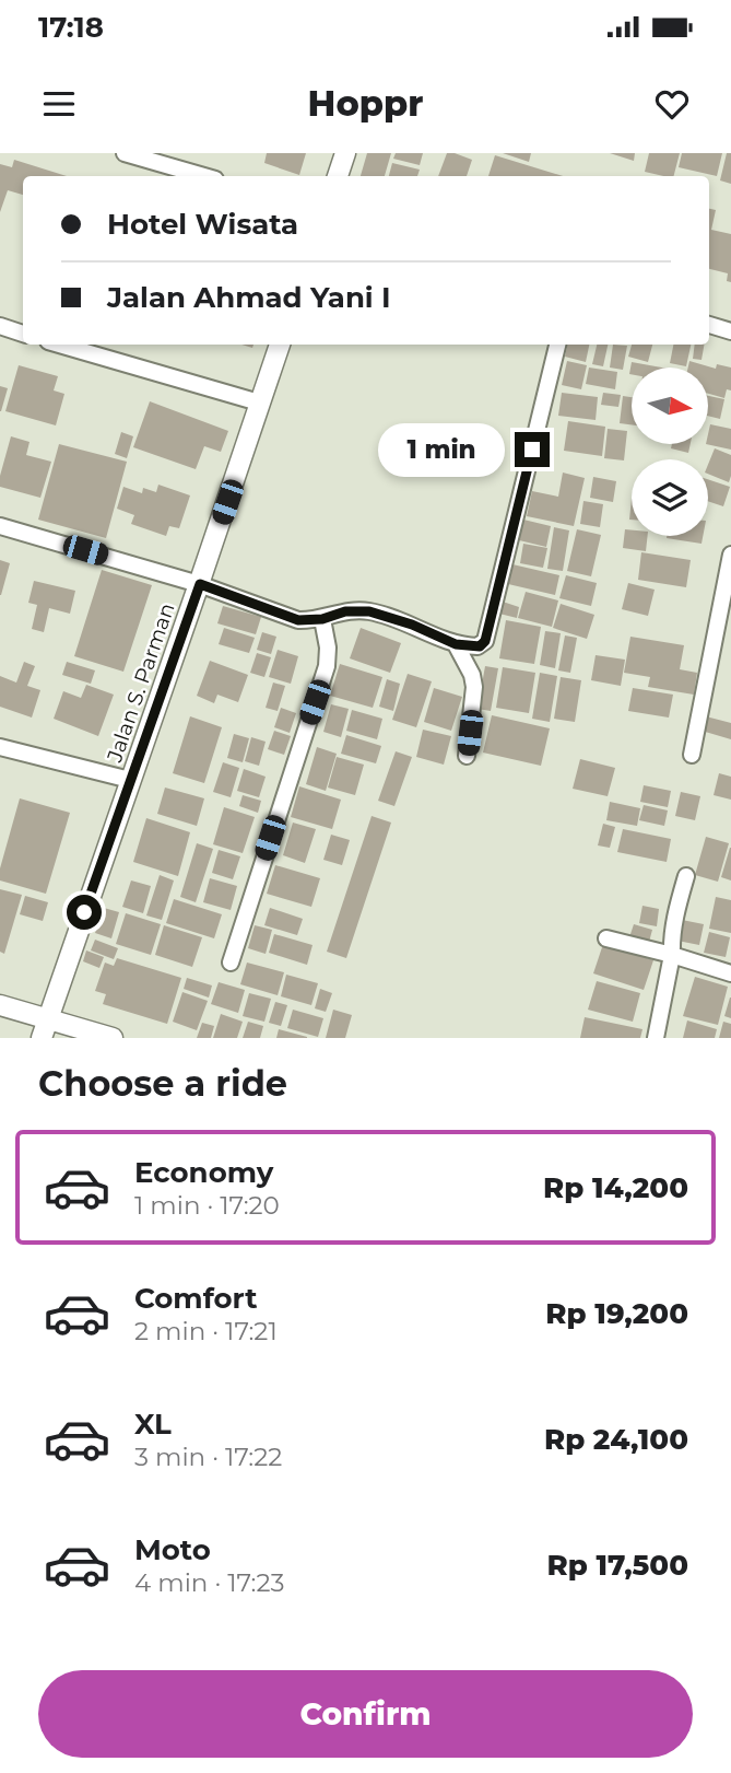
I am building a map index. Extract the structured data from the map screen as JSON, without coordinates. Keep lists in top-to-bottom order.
{
  "streets": {
    "street": ["Jalan S. Parman"]
  },
  "north": "right",
  "page": {
    "status": "17:18",
    "header": "Hoppr",
    "banner": ["Hotel Wisata", "Jalan Ahmad Yani I"],
    "bubble": "1 min",
    "heading": "Choose a ride",
    "list": [
      {
        "name": "Economy",
        "note": "1 min · 17:20",
        "value": "Rp 14,200"
      },
      {
        "name": "Comfort",
        "note": "2 min · 17:21",
        "value": "Rp 19,200"
      },
      {
        "name": "XL",
        "note": "3 min · 17:22",
        "value": "Rp 24,100"
      },
      {
        "name": "Moto",
        "note": "4 min · 17:23",
        "value": "Rp 17,500"
      }
    ],
    "buttons": "Confirm"
  }
}
